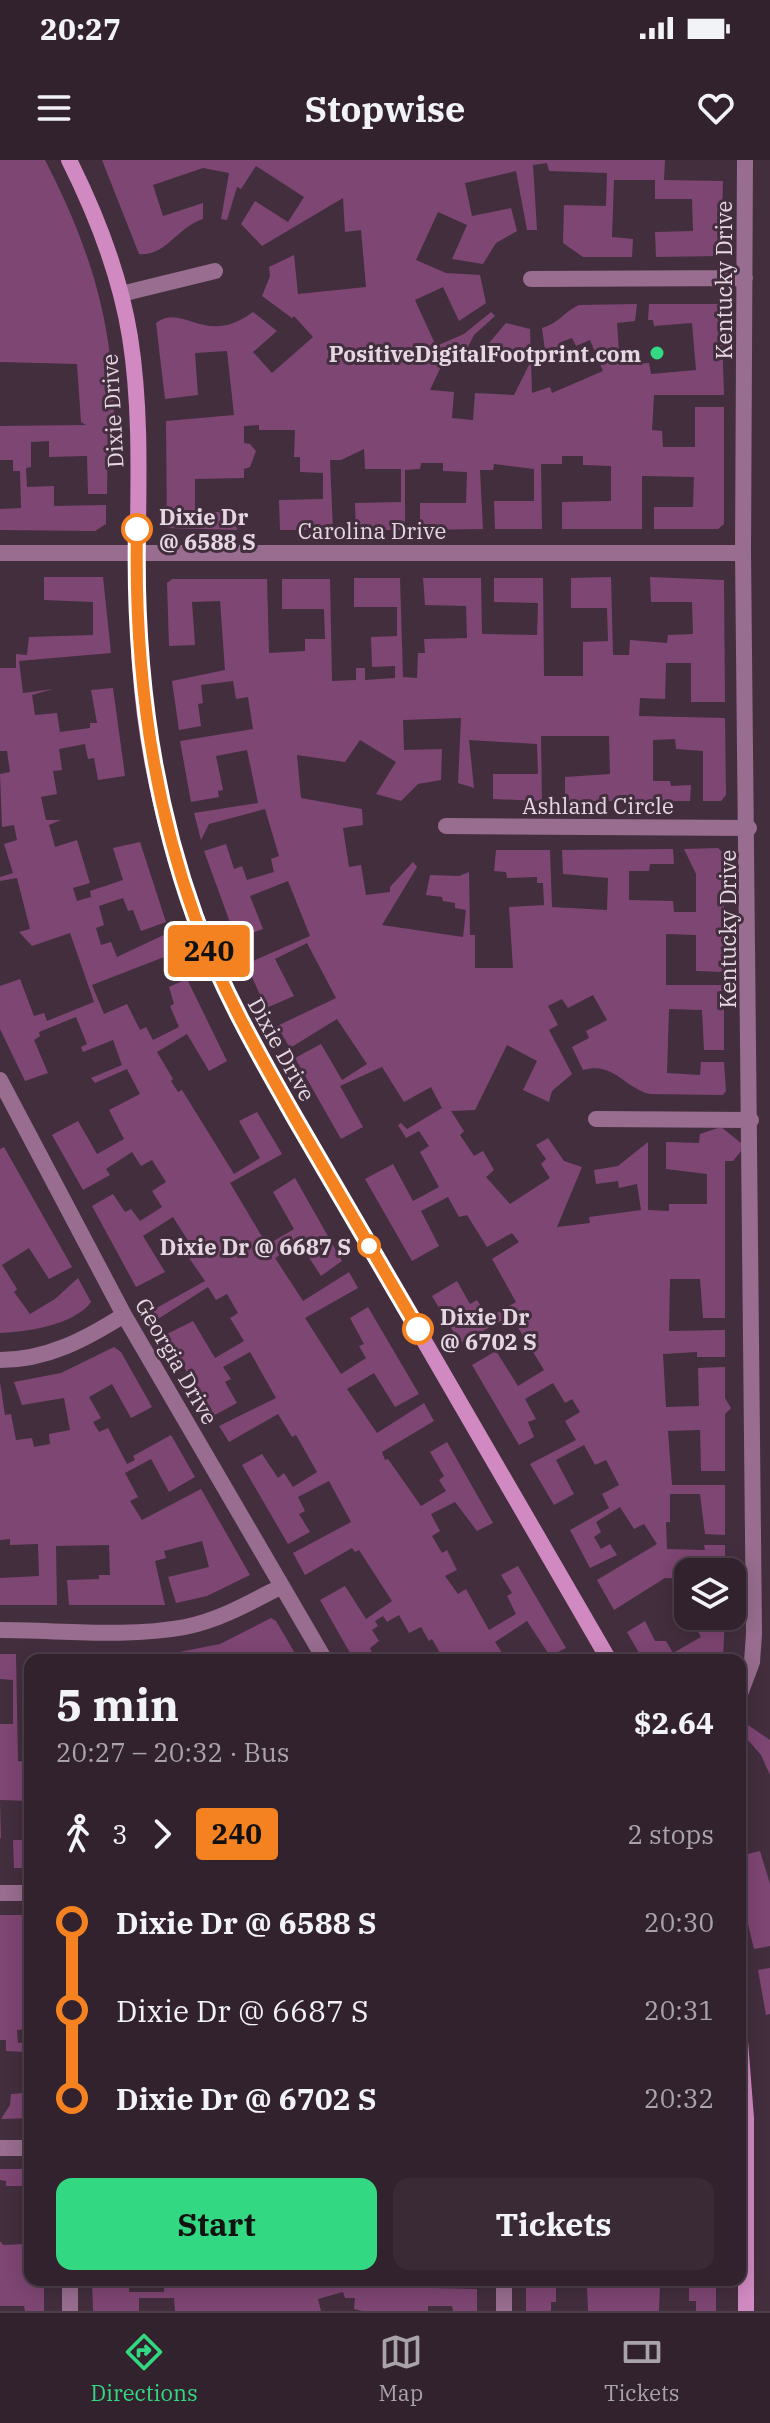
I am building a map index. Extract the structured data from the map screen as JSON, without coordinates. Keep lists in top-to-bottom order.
{
  "streets": {
    "street": [
      "Kentucky Drive",
      "Dixie Drive",
      "Carolina Drive",
      "Ashland Circle",
      "Georgia Drive"
    ]
  },
  "crossings": [
    ["Kentucky Drive", "Carolina Drive"],
    ["Kentucky Drive", "Ashland Circle"],
    ["Dixie Drive", "Carolina Drive"]
  ],
  "places": [
    "PositiveDigitalFootprint.com",
    "Dixie Dr @ 6588 S",
    "Dixie Dr @ 6687 S",
    "Dixie Dr @ 6702 S"
  ],
  "lines": ["bus line 240"],
  "page": {
    "status": "20:27",
    "header": "Stopwise",
    "on_map": "240",
    "heading": ["5 min", "20:27 – 20:32 · Bus", "$2.64"],
    "legs": ["3", "240", "2 stops"],
    "list": [
      {
        "name": "Dixie Dr @ 6588 S",
        "value": "20:30"
      },
      {
        "name": "Dixie Dr @ 6687 S",
        "value": "20:31"
      },
      {
        "name": "Dixie Dr @ 6702 S",
        "value": "20:32"
      }
    ],
    "buttons": ["Start", "Tickets"],
    "tabs": ["Directions", "Map", "Tickets"]
  }
}
